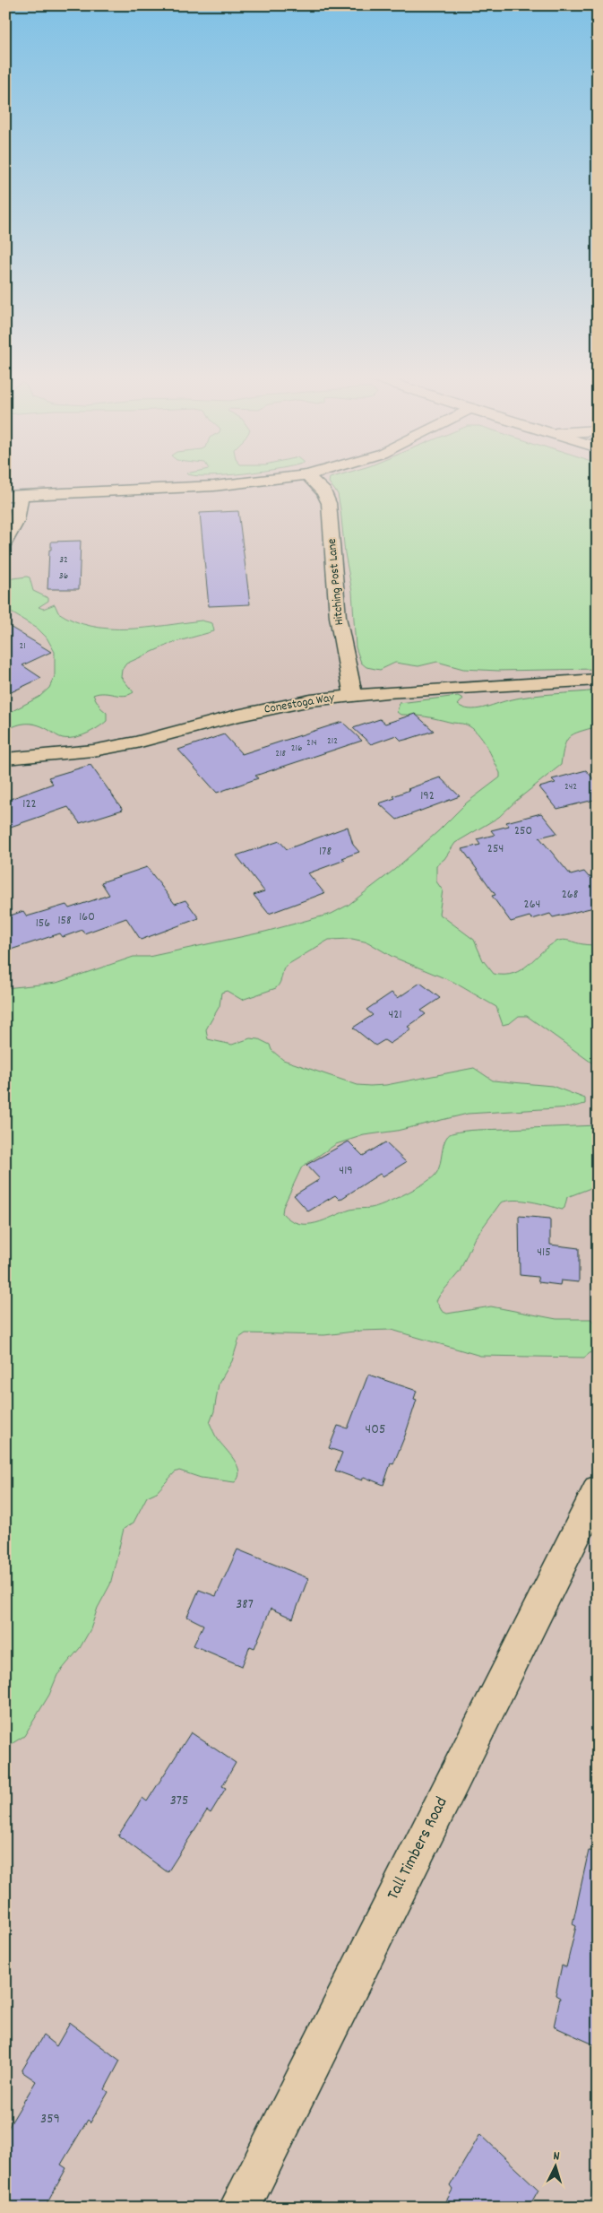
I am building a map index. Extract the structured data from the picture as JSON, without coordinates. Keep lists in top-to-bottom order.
{
  "streets": {
    "street": ["Hitching Post Lane", "Conestoga Way", "Tall Timbers Road"]
  },
  "crossings": [
    ["Hitching Post Lane", "Conestoga Way"]
  ],
  "house_numbers": [
    "32",
    "36",
    "21",
    "212",
    "214",
    "216",
    "218",
    "242",
    "192",
    "122",
    "250",
    "254",
    "178",
    "268",
    "264",
    "160",
    "158",
    "156",
    "421",
    "419",
    "415",
    "405",
    "387",
    "375",
    "359"
  ],
  "north": "top"
}
